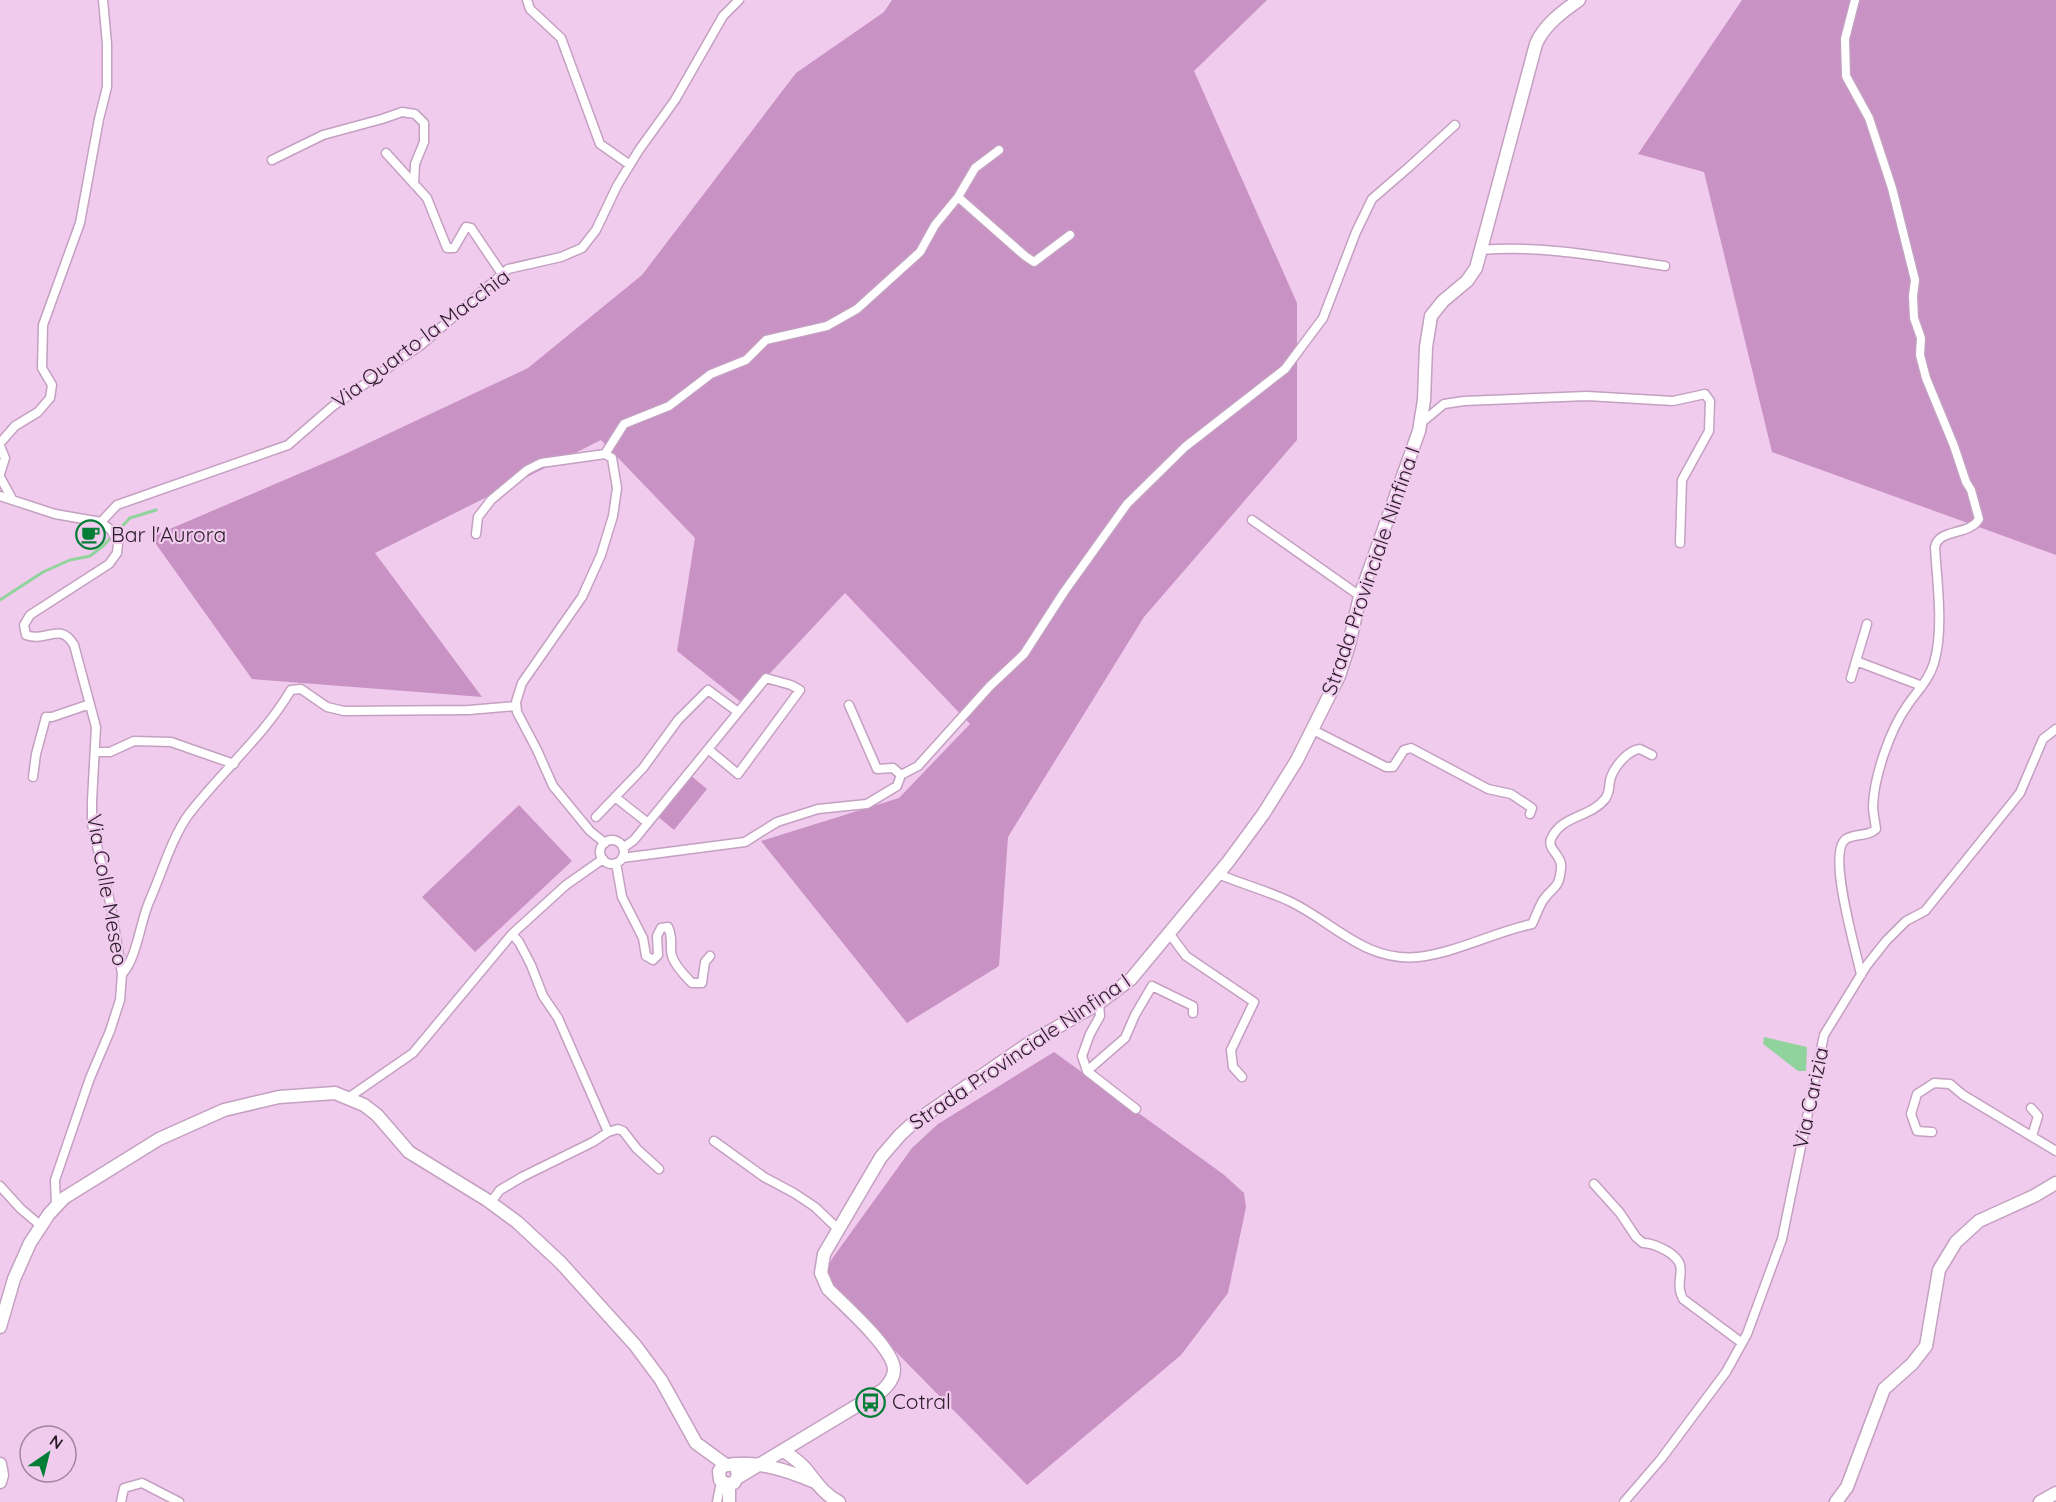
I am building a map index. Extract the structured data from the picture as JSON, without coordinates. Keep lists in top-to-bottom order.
{
  "streets": {
    "main road": ["Strada Provinciale Ninfina I"],
    "street": ["Via Quarto la Macchia", "Via Colle Meseo", "Via Carizia"]
  },
  "crossings": [
    ["Via Quarto la Macchia", "Via Colle Meseo"]
  ],
  "places": {
    "cafe": ["Bar l'Aurora"],
    "bus stop": ["Cotral"]
  },
  "north": "top right"
}
